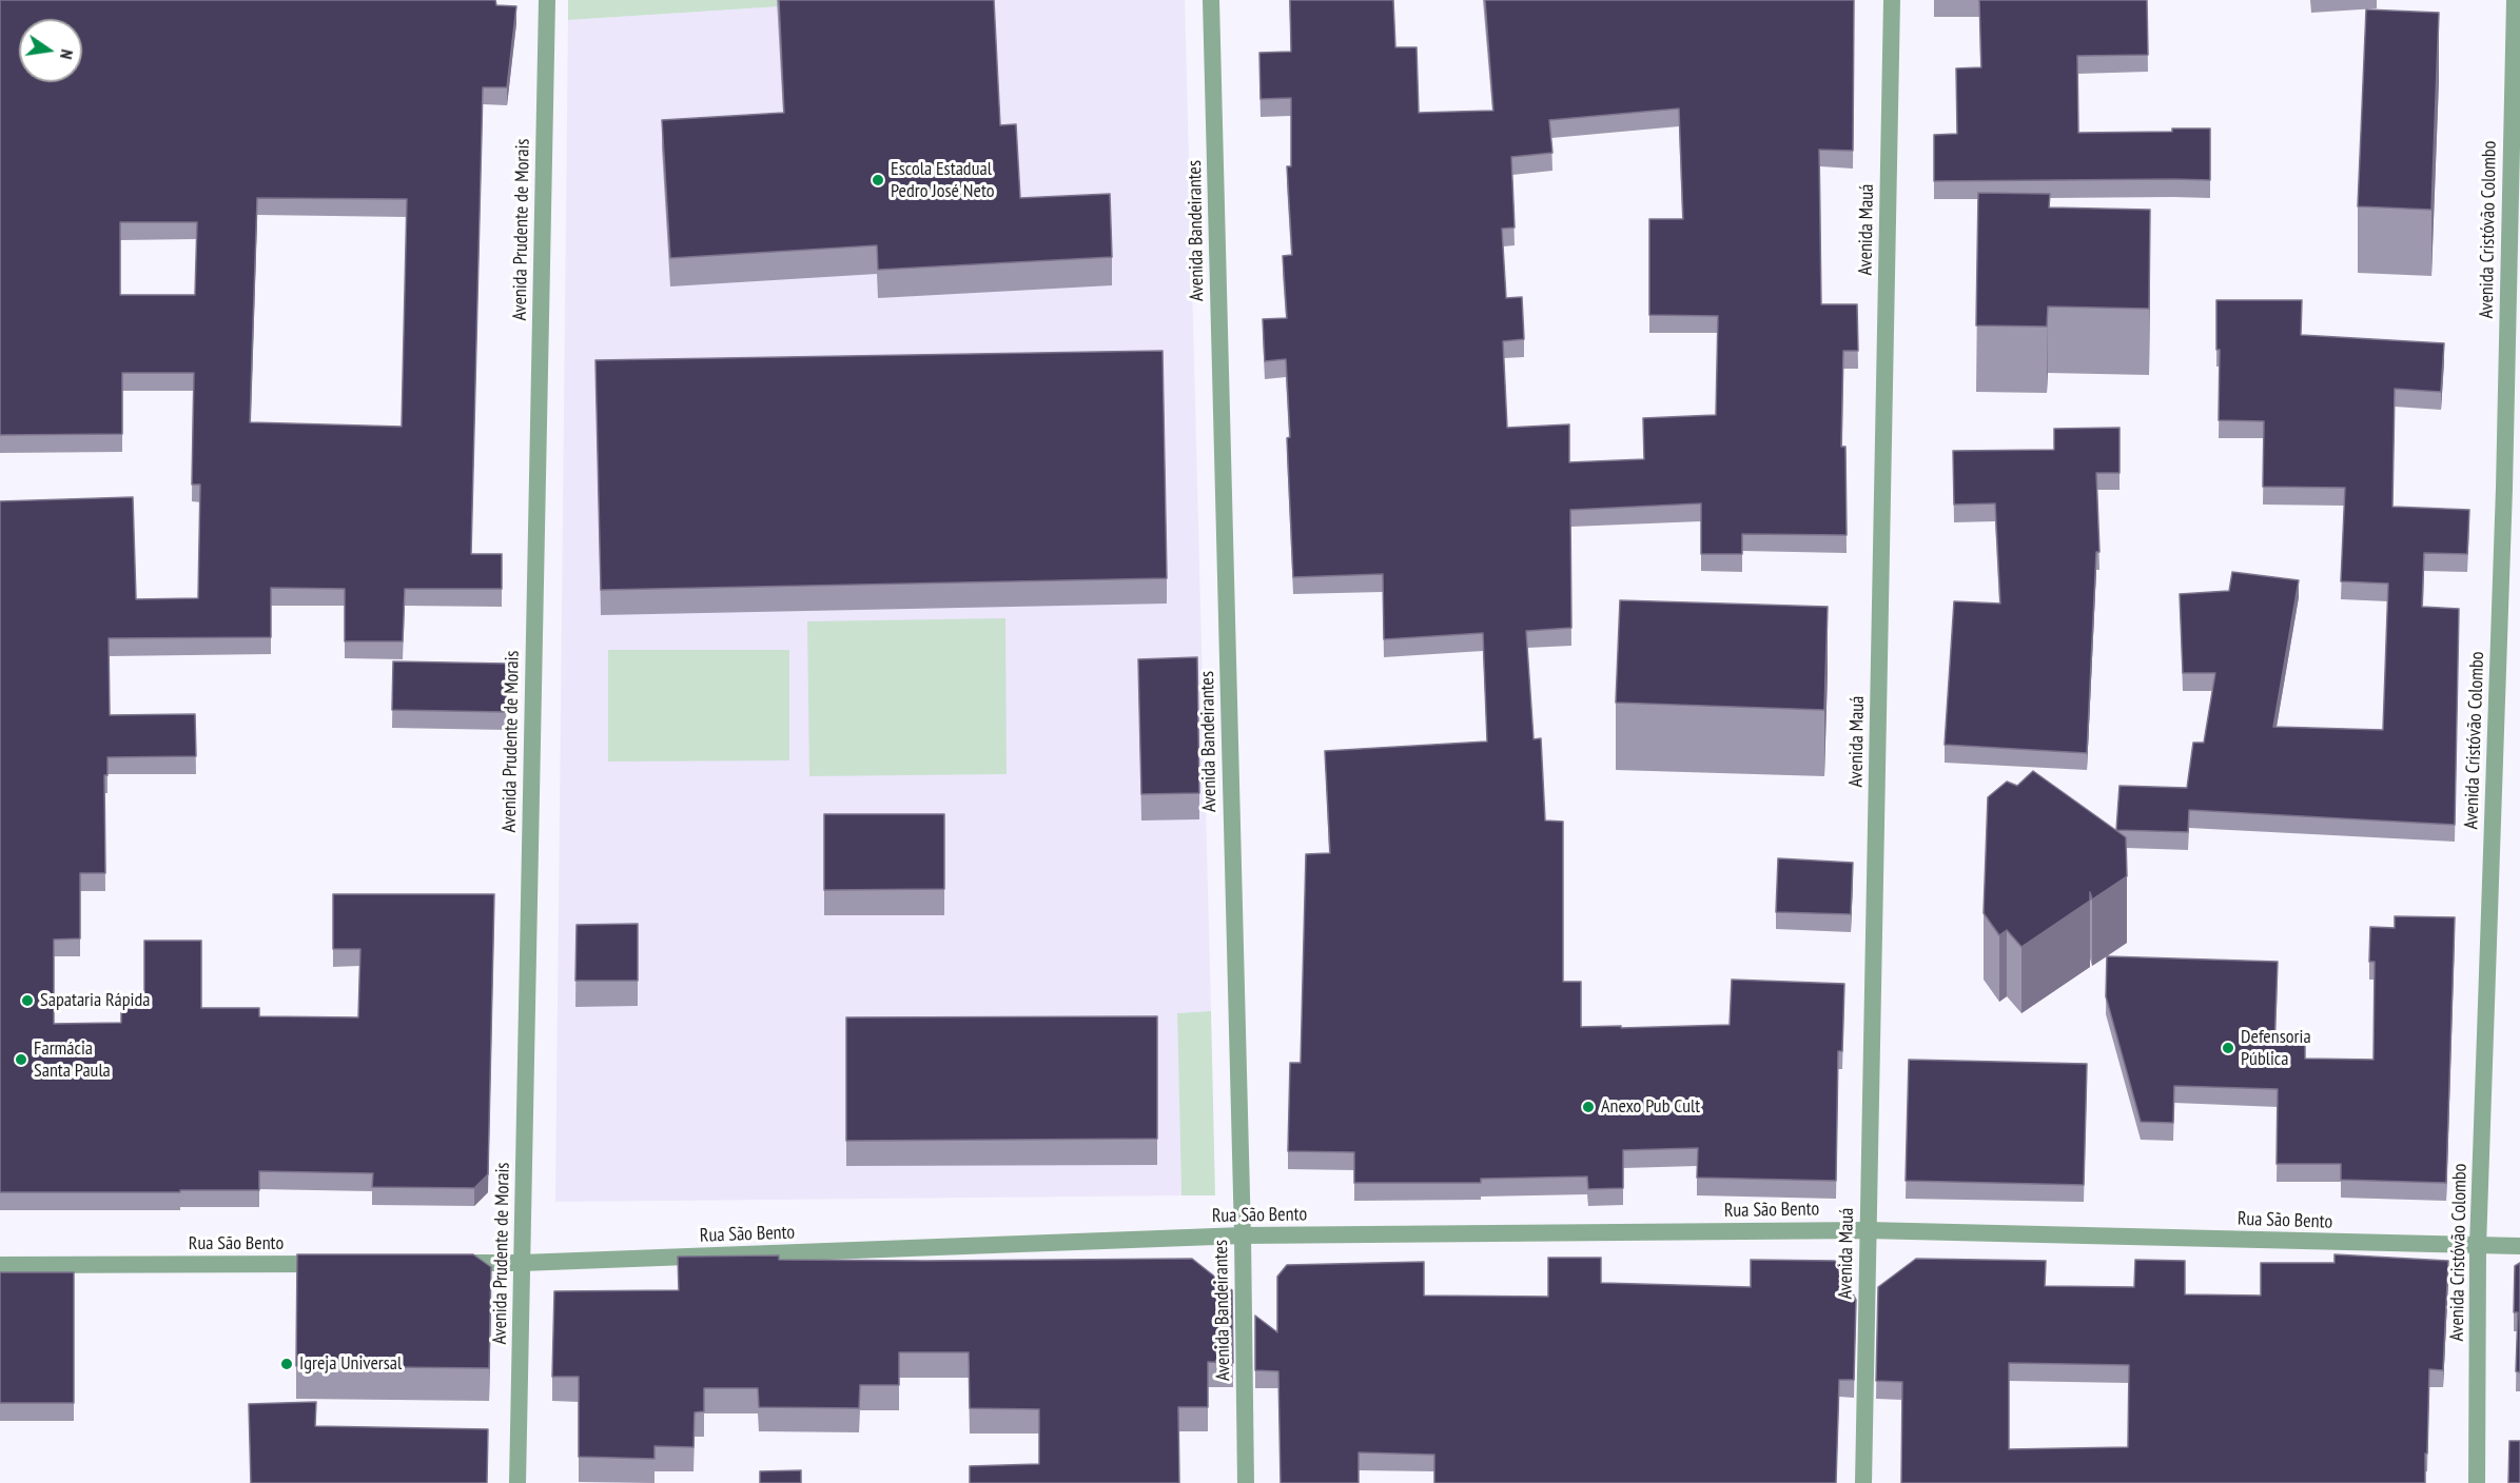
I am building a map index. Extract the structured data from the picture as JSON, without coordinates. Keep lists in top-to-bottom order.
{
  "streets": {
    "street": [
      "Avenida Prudente de Morais",
      "Avenida Mauá",
      "Avenida Cristóvão Colombo",
      "Avenida Bandeirantes",
      "Rua São Bento"
    ]
  },
  "crossings": [
    ["Avenida Prudente de Morais", "Rua São Bento"],
    ["Avenida Mauá", "Rua São Bento"],
    ["Avenida Cristóvão Colombo", "Rua São Bento"],
    ["Avenida Bandeirantes", "Rua São Bento"]
  ],
  "places": [
    "Escola Estadual Pedro José Neto",
    "Sapataria Rápida",
    "Defensoria Pública",
    "Farmácia Santa Paula",
    "Anexo Pub Cult",
    "Igreja Universal"
  ],
  "north": "right"
}
